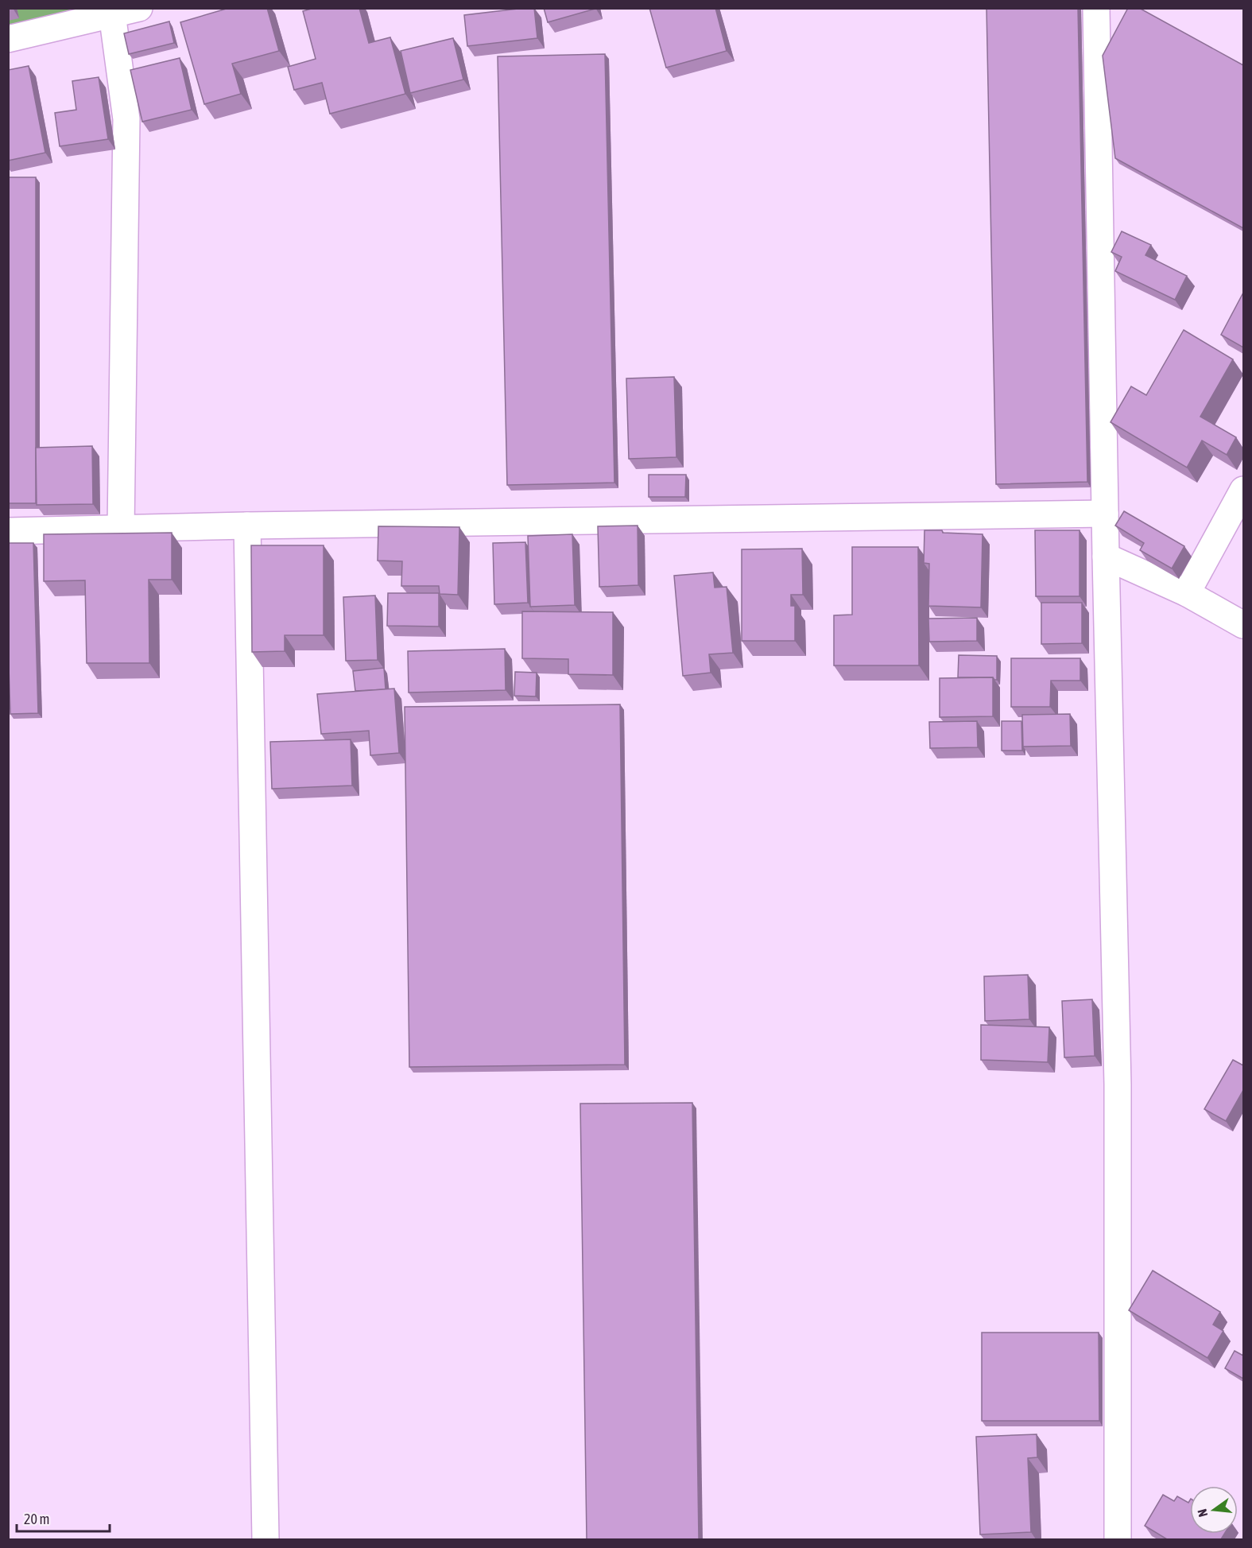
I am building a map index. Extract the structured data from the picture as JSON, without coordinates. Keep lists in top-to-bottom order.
{
  "scale_bar": "20 m",
  "north": "left"
}
